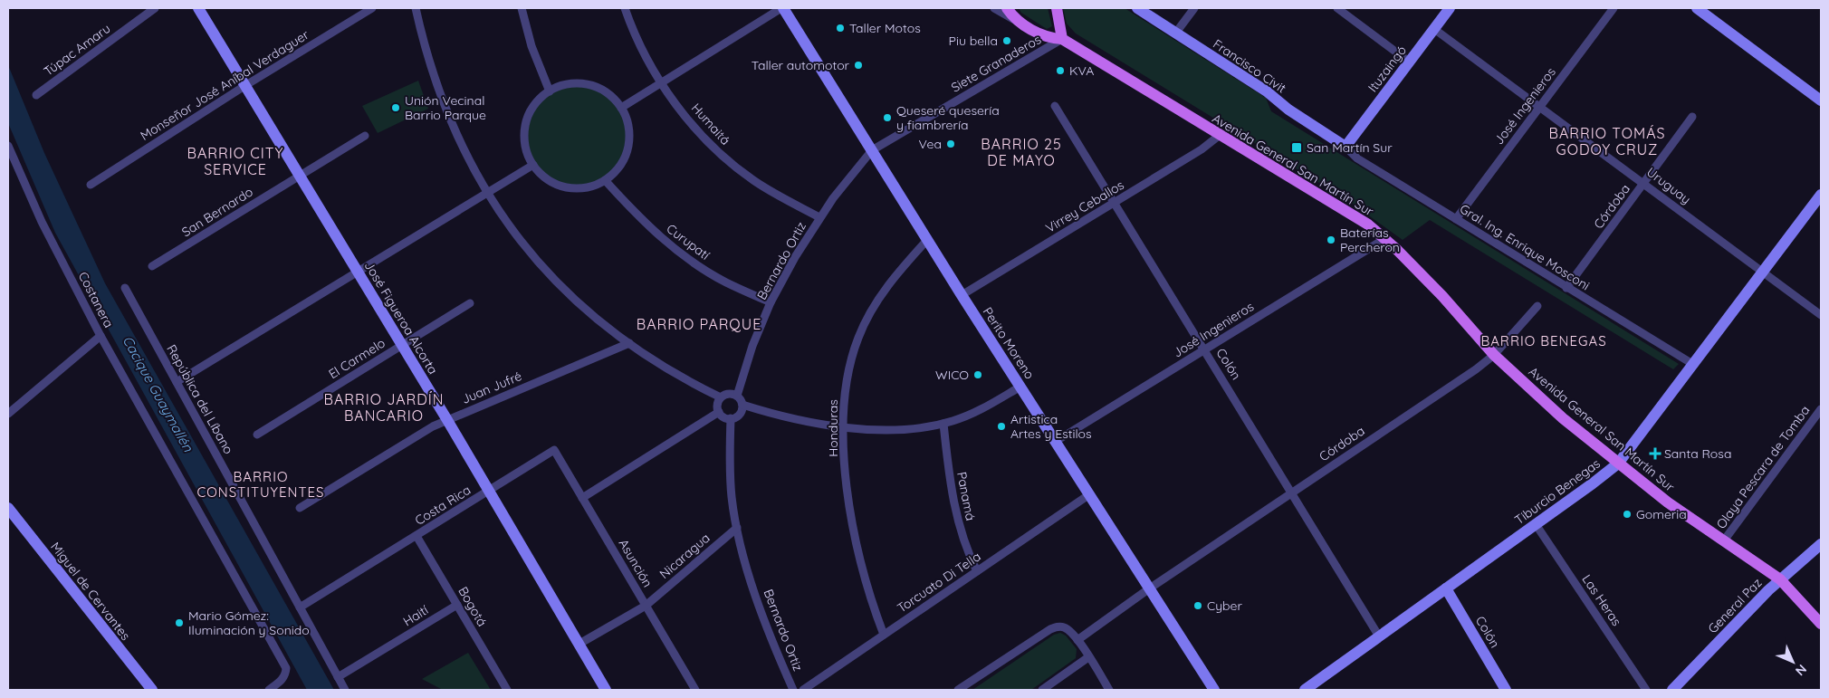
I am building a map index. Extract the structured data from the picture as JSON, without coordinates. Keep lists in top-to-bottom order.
{
  "streets": {
    "main road": [
      "Francisco Civit",
      "Ituzaingó",
      "Avenida General San Martín Sur",
      "José Figueroa Alcorta",
      "Perito Moreno",
      "Colón",
      "Tiburcio Benegas",
      "Miguel de Cervantes",
      "General Paz"
    ],
    "street": [
      "Túpac Amaru",
      "Siete Granaderos",
      "Monseñor José Aníbal Verdaguer",
      "José Ingenieros",
      "Humaitá",
      "Uruguay",
      "Virrey Ceballos",
      "Córdoba",
      "San Bernardo",
      "Curupatí",
      "Gral. Ing. Enrique Mosconi",
      "Bernardo Ortiz",
      "Costanera",
      "El Carmelo",
      "Juan Jufré",
      "República del Líbano",
      "Honduras",
      "Olaya Pescara de Tomba",
      "Panamá",
      "Costa Rica",
      "Nicaragua",
      "Asunción",
      "Torcuato Di Tella",
      "Las Heras",
      "Bogotá",
      "Haití"
    ]
  },
  "crossings": [
    ["Siete Granaderos", "Avenida General San Martín Sur"],
    ["Siete Granaderos", "Bernardo Ortiz"],
    ["Siete Granaderos", "Perito Moreno"],
    ["Francisco Civit", "Ituzaingó"],
    ["Francisco Civit", "Gral. Ing. Enrique Mosconi"],
    ["Ituzaingó", "Uruguay"],
    ["Ituzaingó", "Gral. Ing. Enrique Mosconi"],
    ["Monseñor José Aníbal Verdaguer", "José Figueroa Alcorta"],
    ["José Ingenieros", "Avenida General San Martín Sur"],
    ["José Ingenieros", "Uruguay"],
    ["José Ingenieros", "Gral. Ing. Enrique Mosconi"],
    ["José Ingenieros", "Perito Moreno"],
    ["José Ingenieros", "Colón"],
    ["Humaitá", "Bernardo Ortiz"],
    ["Avenida General San Martín Sur", "Virrey Ceballos"],
    ["Avenida General San Martín Sur", "Córdoba"],
    ["Avenida General San Martín Sur", "Olaya Pescara de Tomba"],
    ["Avenida General San Martín Sur", "Tiburcio Benegas"],
    ["Avenida General San Martín Sur", "General Paz"],
    ["Uruguay", "Córdoba"],
    ["Uruguay", "Tiburcio Benegas"],
    ["Virrey Ceballos", "Perito Moreno"],
    ["Virrey Ceballos", "Colón"],
    ["Córdoba", "Gral. Ing. Enrique Mosconi"],
    ["Córdoba", "Perito Moreno"],
    ["Córdoba", "Colón"],
    ["San Bernardo", "José Figueroa Alcorta"],
    ["Curupatí", "Bernardo Ortiz"],
    ["Gral. Ing. Enrique Mosconi", "Tiburcio Benegas"],
    ["Bernardo Ortiz", "Perito Moreno"],
    ["Bernardo Ortiz", "Nicaragua"],
    ["José Figueroa Alcorta", "El Carmelo"],
    ["José Figueroa Alcorta", "Juan Jufré"],
    ["José Figueroa Alcorta", "Costa Rica"],
    ["José Figueroa Alcorta", "Nicaragua"],
    ["Perito Moreno", "Honduras"],
    ["Perito Moreno", "Torcuato Di Tella"],
    ["Colón", "Tiburcio Benegas"],
    ["República del Líbano", "Costa Rica"],
    ["República del Líbano", "Haití"],
    ["Honduras", "Torcuato Di Tella"],
    ["Tiburcio Benegas", "Las Heras"],
    ["Panamá", "Torcuato Di Tella"],
    ["Costa Rica", "Asunción"],
    ["Costa Rica", "Bogotá"],
    ["Nicaragua", "Asunción"],
    ["Bogotá", "Haití"]
  ],
  "districts": [
    "BARRIO TOMÁS GODOY CRUZ",
    "BARRIO 25 DE MAYO",
    "BARRIO CITY SERVICE",
    "BARRIO PARQUE",
    "BARRIO BENEGAS",
    "BARRIO JARDÍN BANCARIO",
    "BARRIO CONSTITUYENTES"
  ],
  "water": ["Cacique Guaymallén"],
  "places": {
    "other": [
      "Taller Motos",
      "Piu bella",
      "Taller automotor",
      "KVA",
      "Unión Vecinal Barrio Parque",
      "Queseré quesería y fiambrería",
      "Vea",
      "Baterías Percheron",
      "WICO",
      "Artistica Artes y Estilos",
      "Gomeria",
      "Cyber",
      "Mario Gómez: Iluminación y Sonido"
    ],
    "transit": ["San Martín Sur"],
    "health": ["Santa Rosa"]
  },
  "north": "bottom right"
}
